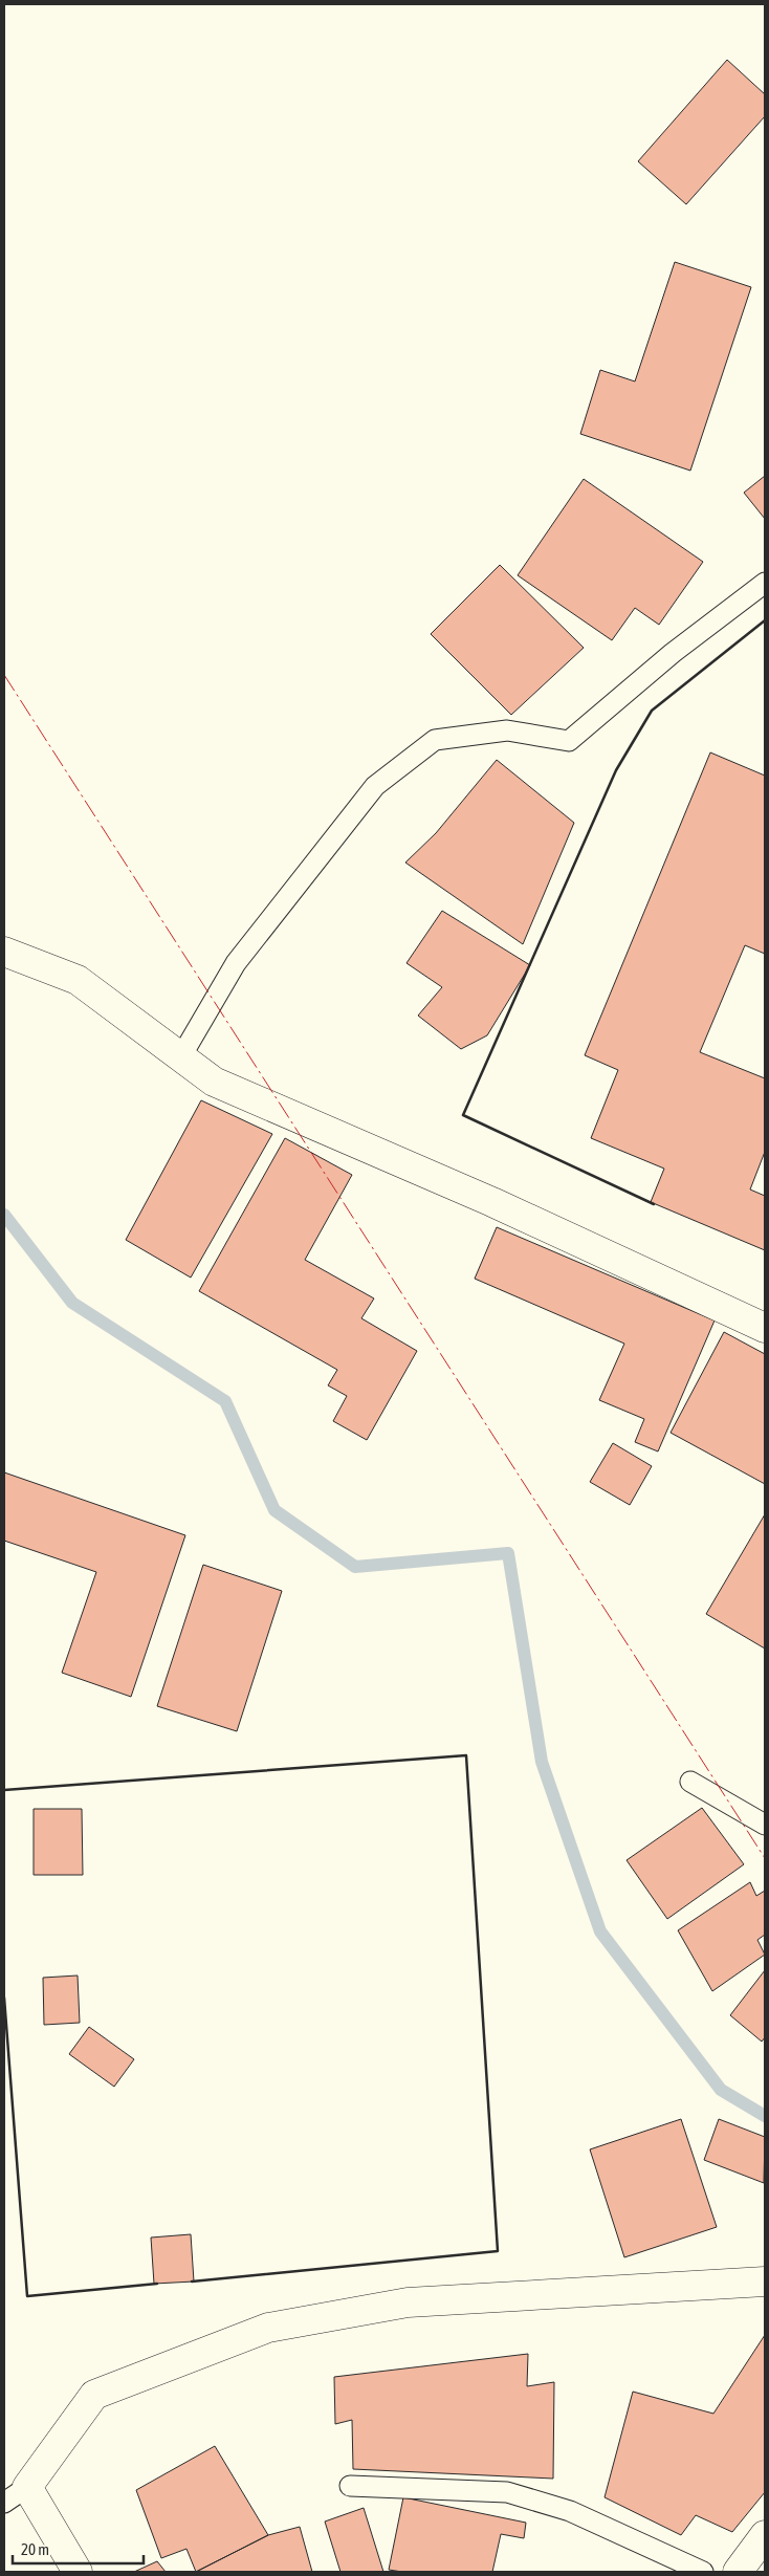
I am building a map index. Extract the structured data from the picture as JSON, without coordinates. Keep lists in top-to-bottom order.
{
  "scale_bar": "20 m"
}
